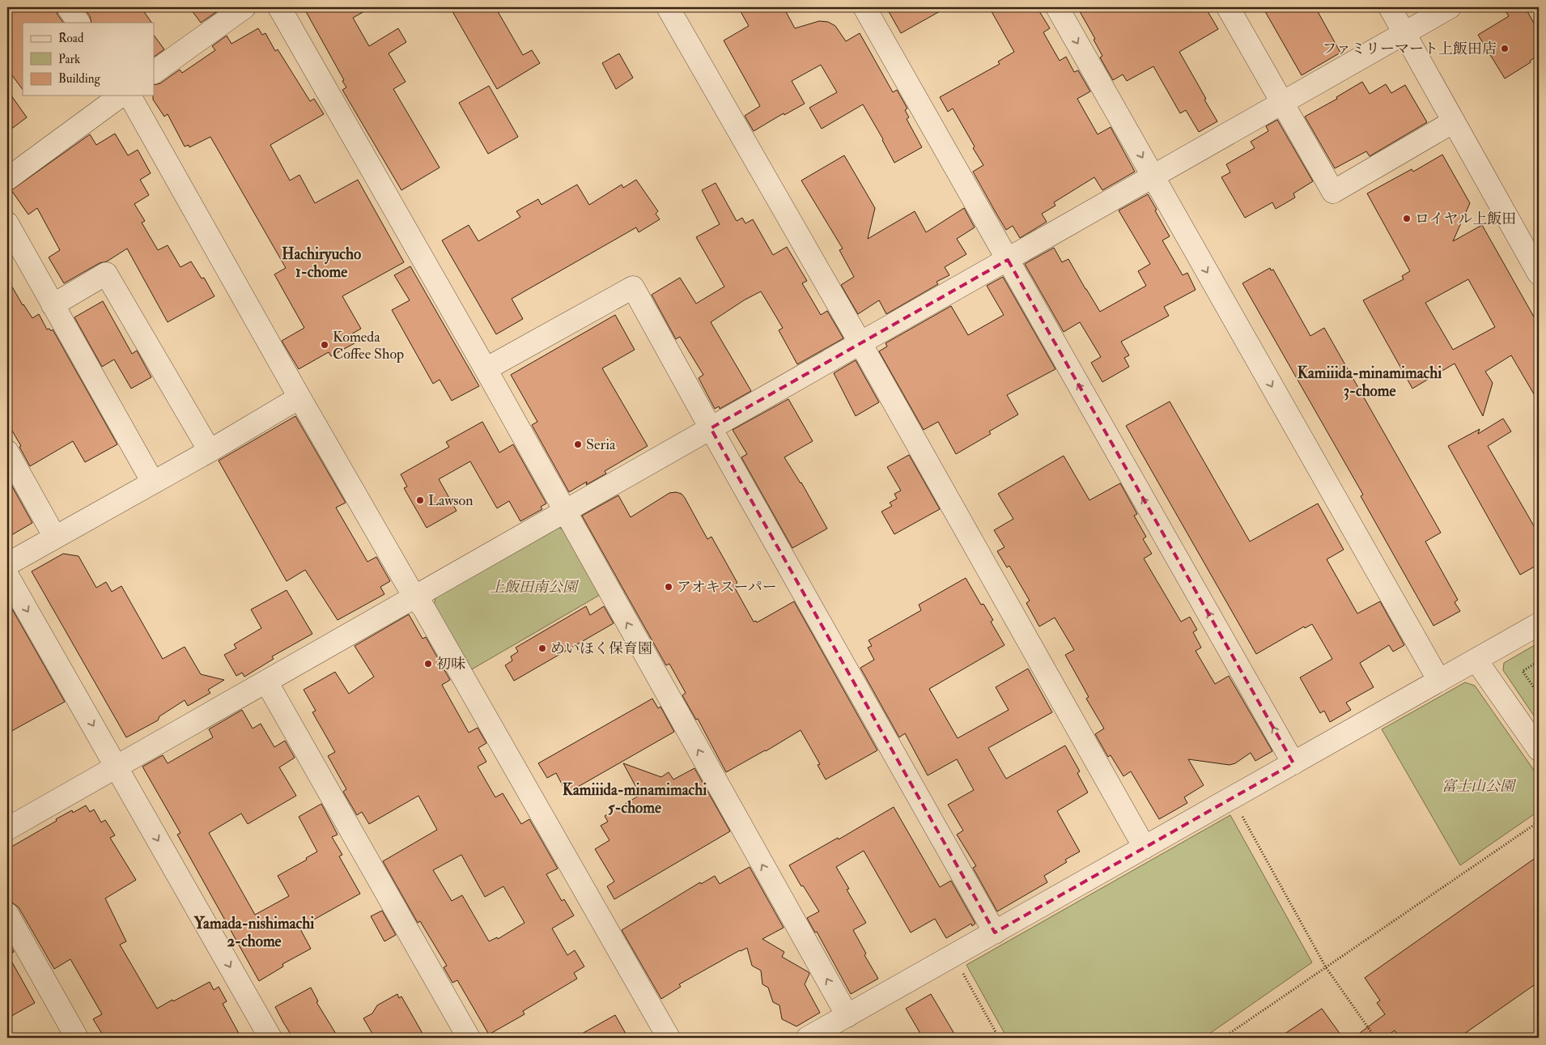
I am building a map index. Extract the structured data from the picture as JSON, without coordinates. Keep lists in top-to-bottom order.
{
  "districts": [
    "Hachiryucho 1-chome",
    "Kamiiida-minamimachi 3-chome",
    "Kamiiida-minamimachi 5-chome",
    "Yamada-nishimachi 2-chome"
  ],
  "parks": ["上飯田南公園", "富士山公園"],
  "places": [
    "ファミリーマート上飯田店",
    "ロイヤル上飯田",
    "Komeda Coffee Shop",
    "Seria",
    "Lawson",
    "アオキスーパー",
    "めいほく保育園",
    "初味"
  ],
  "legend": ["Road", "Park", "Building"]
}
